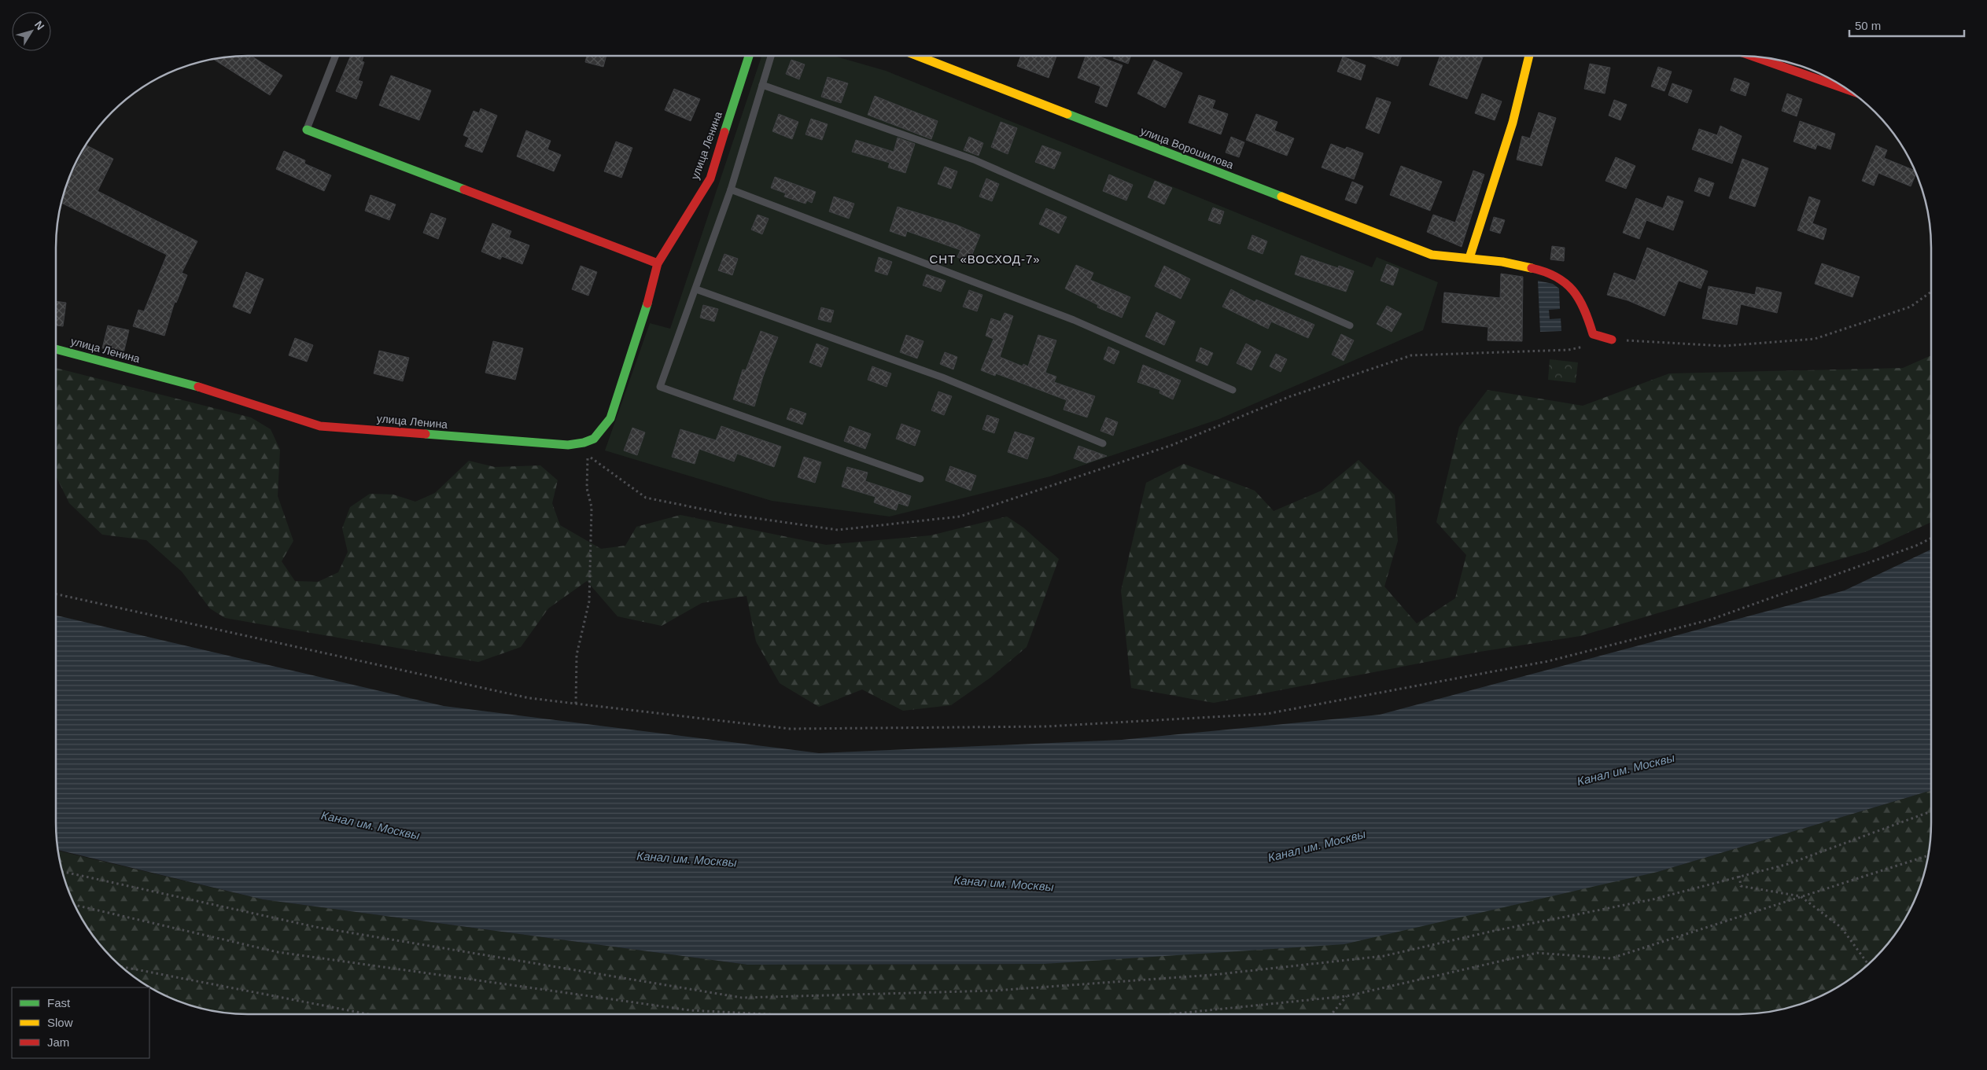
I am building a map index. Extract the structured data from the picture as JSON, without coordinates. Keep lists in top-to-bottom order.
{
  "streets": {
    "street": ["улица Ленина", "улица Ворошилова"]
  },
  "districts": ["СНТ «ВОСХОД-7»"],
  "water": ["Канал им. Москвы"],
  "legend": ["Fast", "Slow", "Jam"],
  "scale_bar": "50 m",
  "north": "top right"
}
